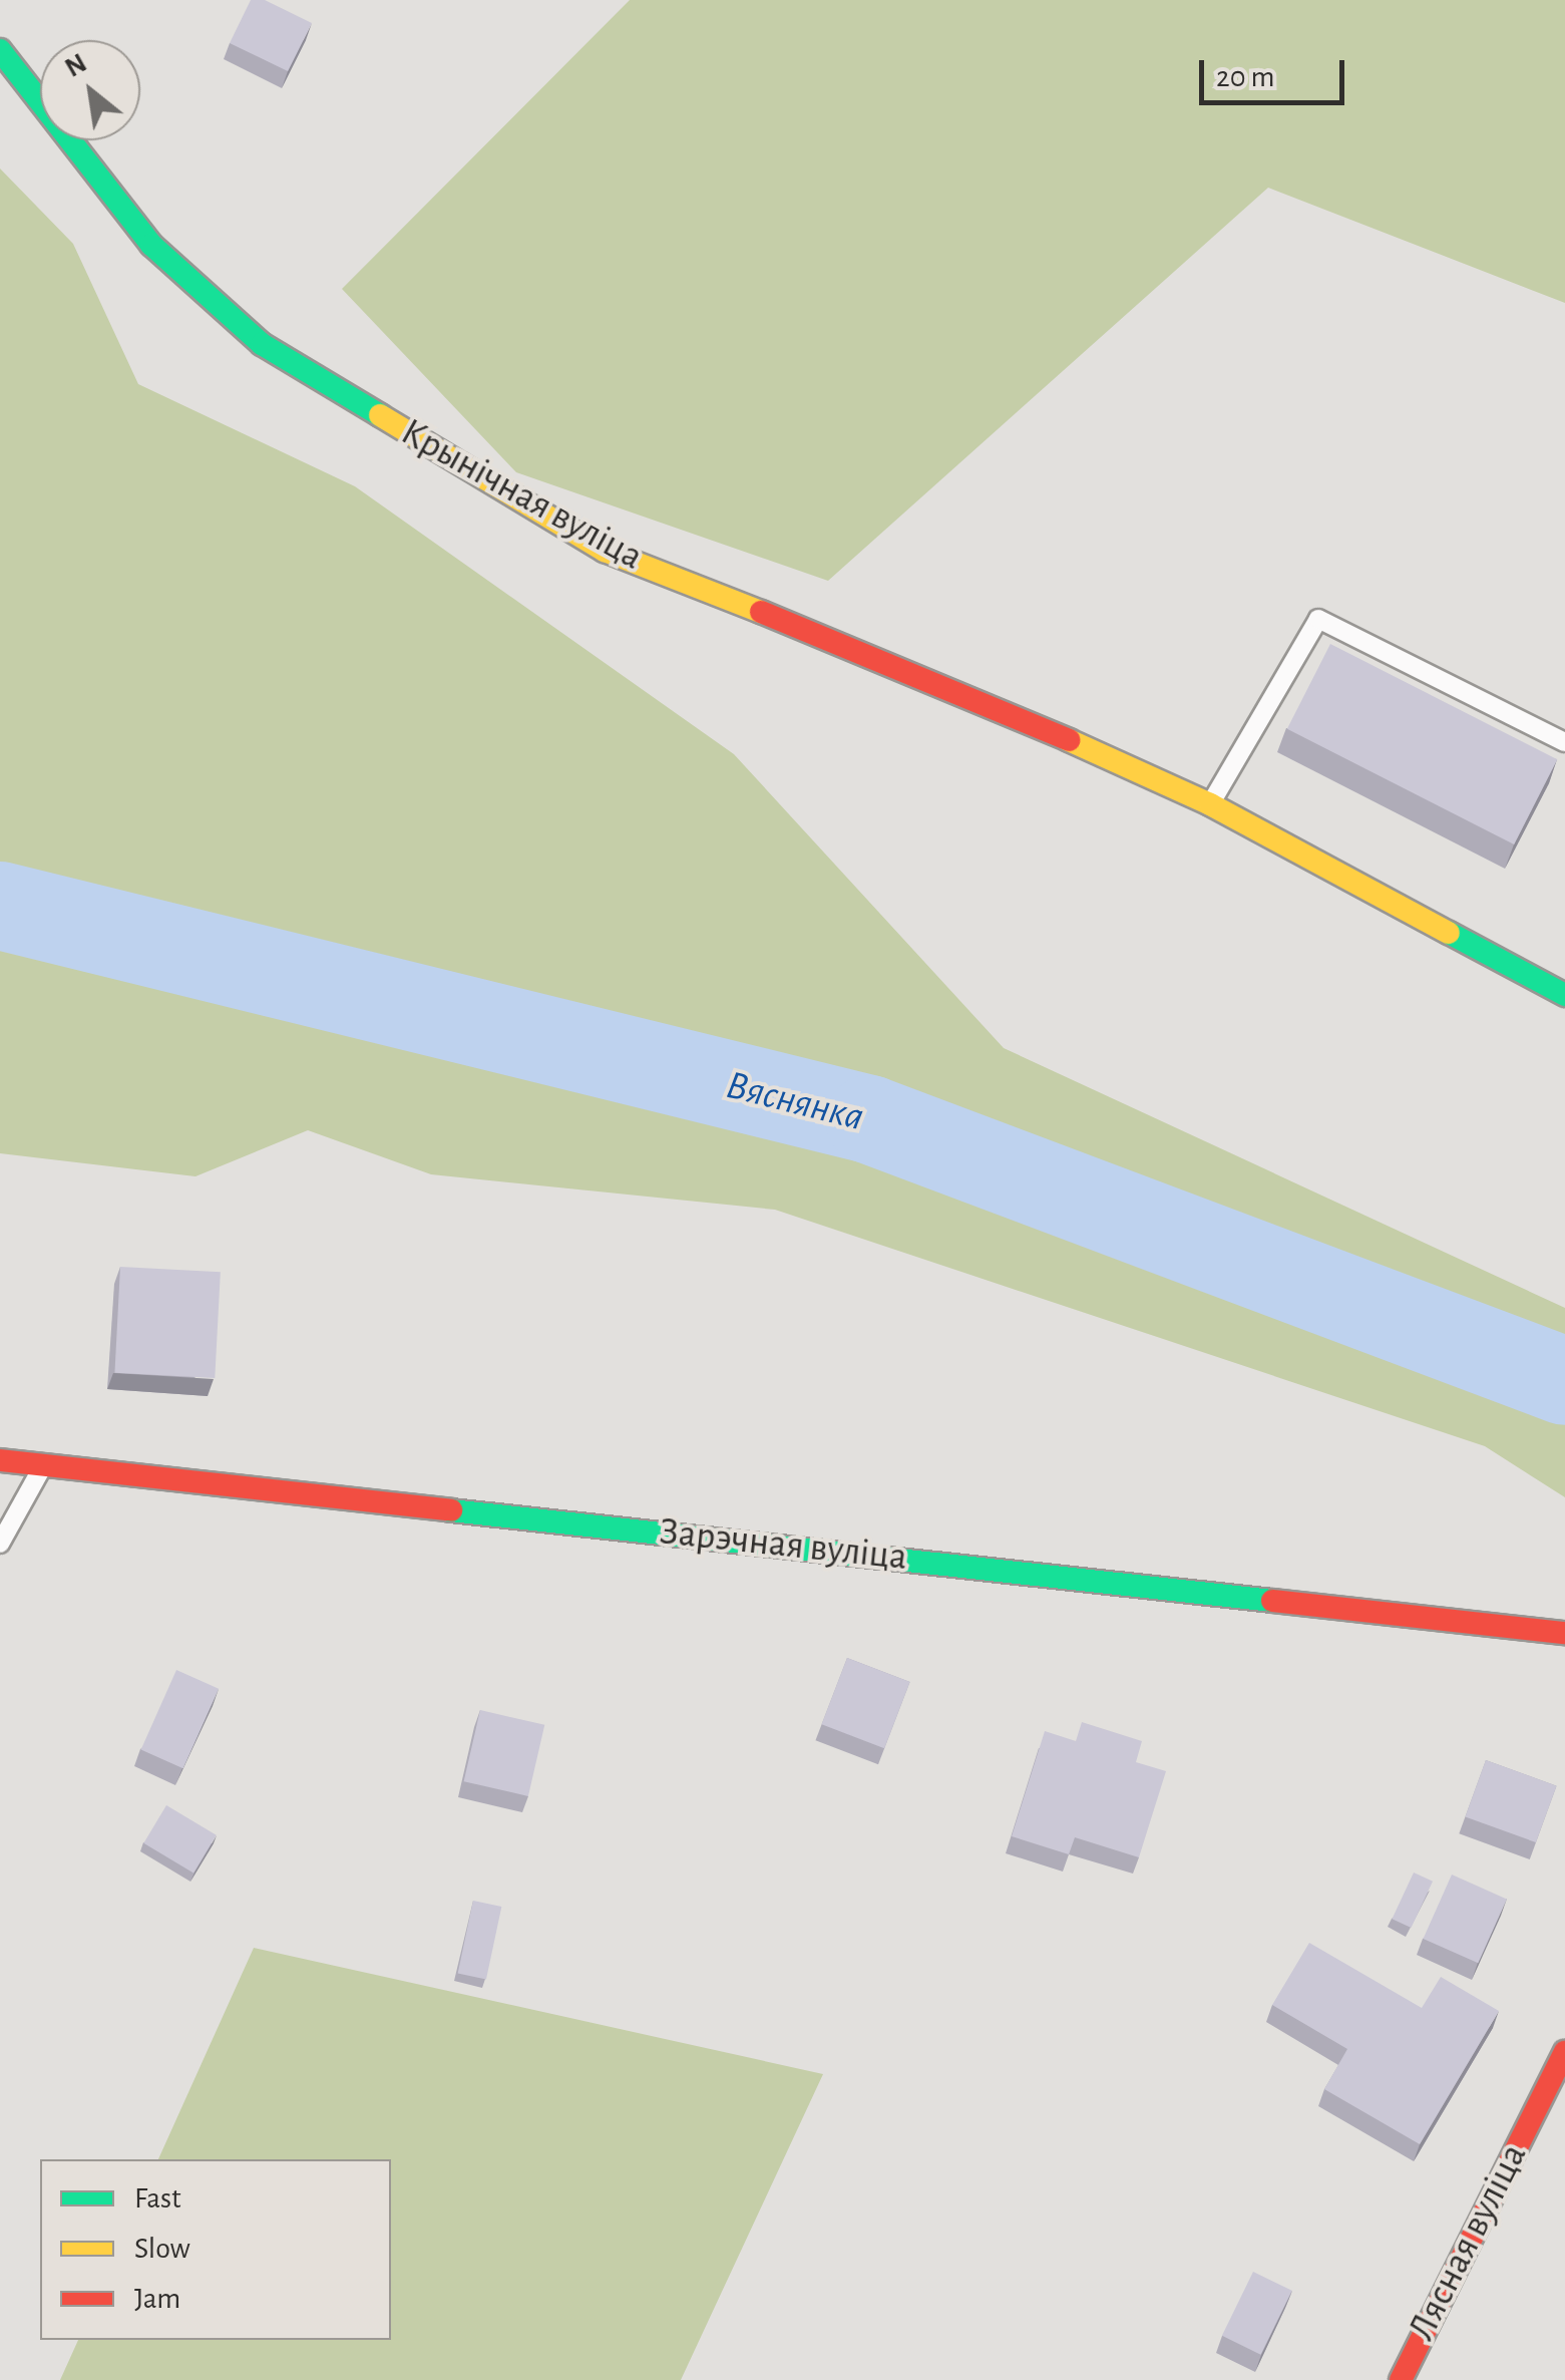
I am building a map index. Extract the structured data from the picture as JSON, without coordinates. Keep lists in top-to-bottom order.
{
  "streets": {
    "street": ["Крынічная вуліца", "Зарэчная вуліца", "Лясная вуліца"]
  },
  "water": ["Вяснянка"],
  "legend": ["Fast", "Slow", "Jam"],
  "scale_bar": "20 m",
  "north": "top left"
}
